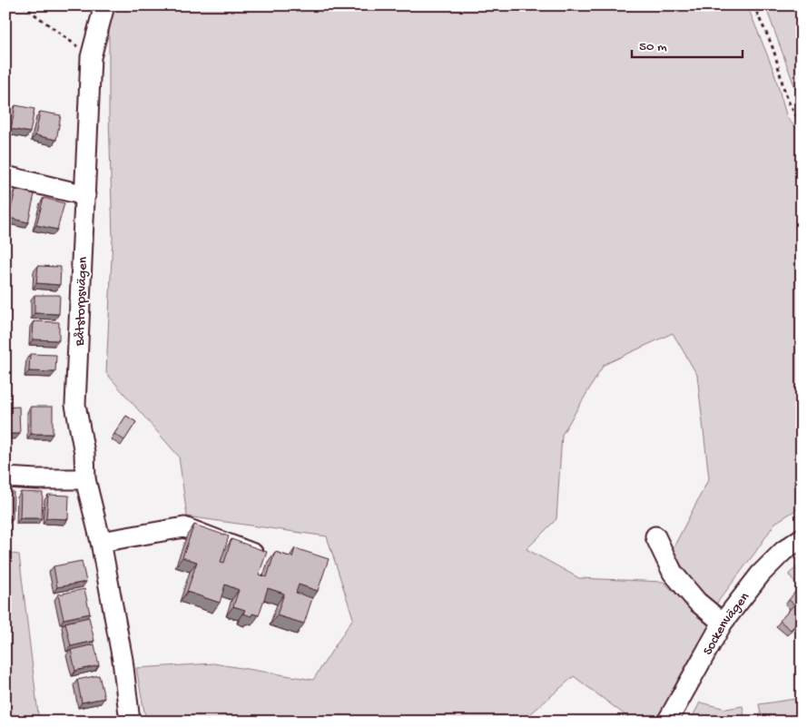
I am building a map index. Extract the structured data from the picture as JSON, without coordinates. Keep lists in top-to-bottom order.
{
  "streets": {
    "street": ["Båtstorpsvägen", "Sockenvägen"]
  },
  "scale_bar": "50 m"
}
